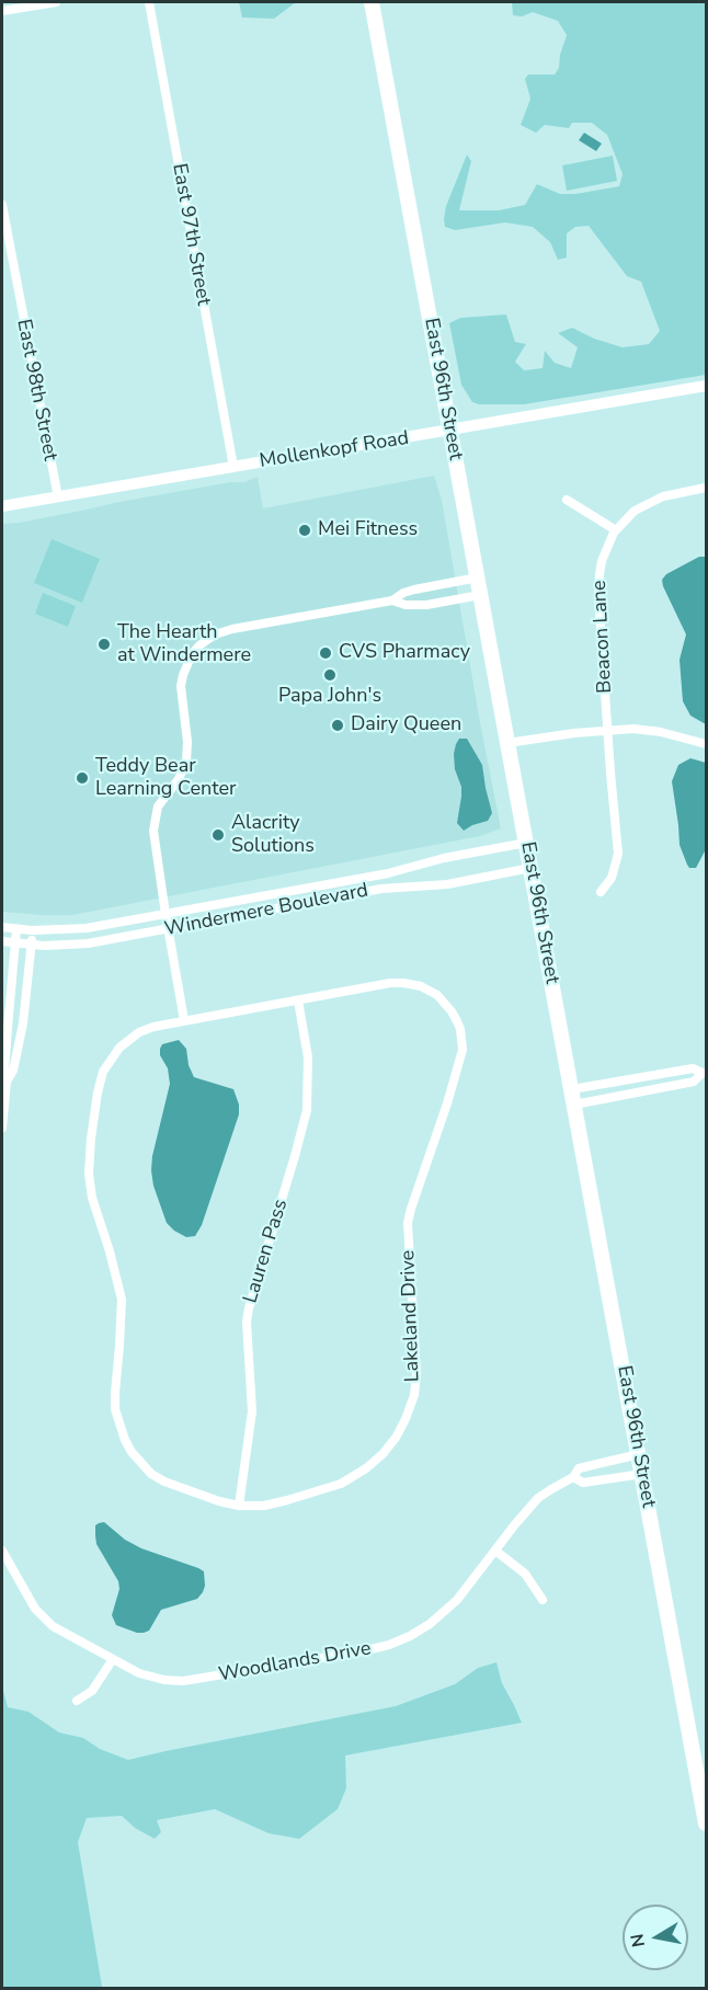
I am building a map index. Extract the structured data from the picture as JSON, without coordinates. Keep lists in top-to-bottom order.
{
  "streets": {
    "main road": ["East 96th Street"],
    "street": [
      "East 97th Street",
      "East 98th Street",
      "Mollenkopf Road",
      "Beacon Lane",
      "Windermere Boulevard",
      "Lauren Pass",
      "Lakeland Drive",
      "Woodlands Drive"
    ]
  },
  "crossings": [
    ["East 97th Street", "Mollenkopf Road"],
    ["East 96th Street", "Mollenkopf Road"],
    ["East 96th Street", "Windermere Boulevard"],
    ["East 96th Street", "Woodlands Drive"],
    ["East 98th Street", "Mollenkopf Road"],
    ["Lauren Pass", "Lakeland Drive"]
  ],
  "places": [
    "Mei Fitness",
    "The Hearth at Windermere",
    "CVS Pharmacy",
    "Papa John's",
    "Dairy Queen",
    "Teddy Bear Learning Center",
    "Alacrity Solutions"
  ],
  "north": "left"
}
